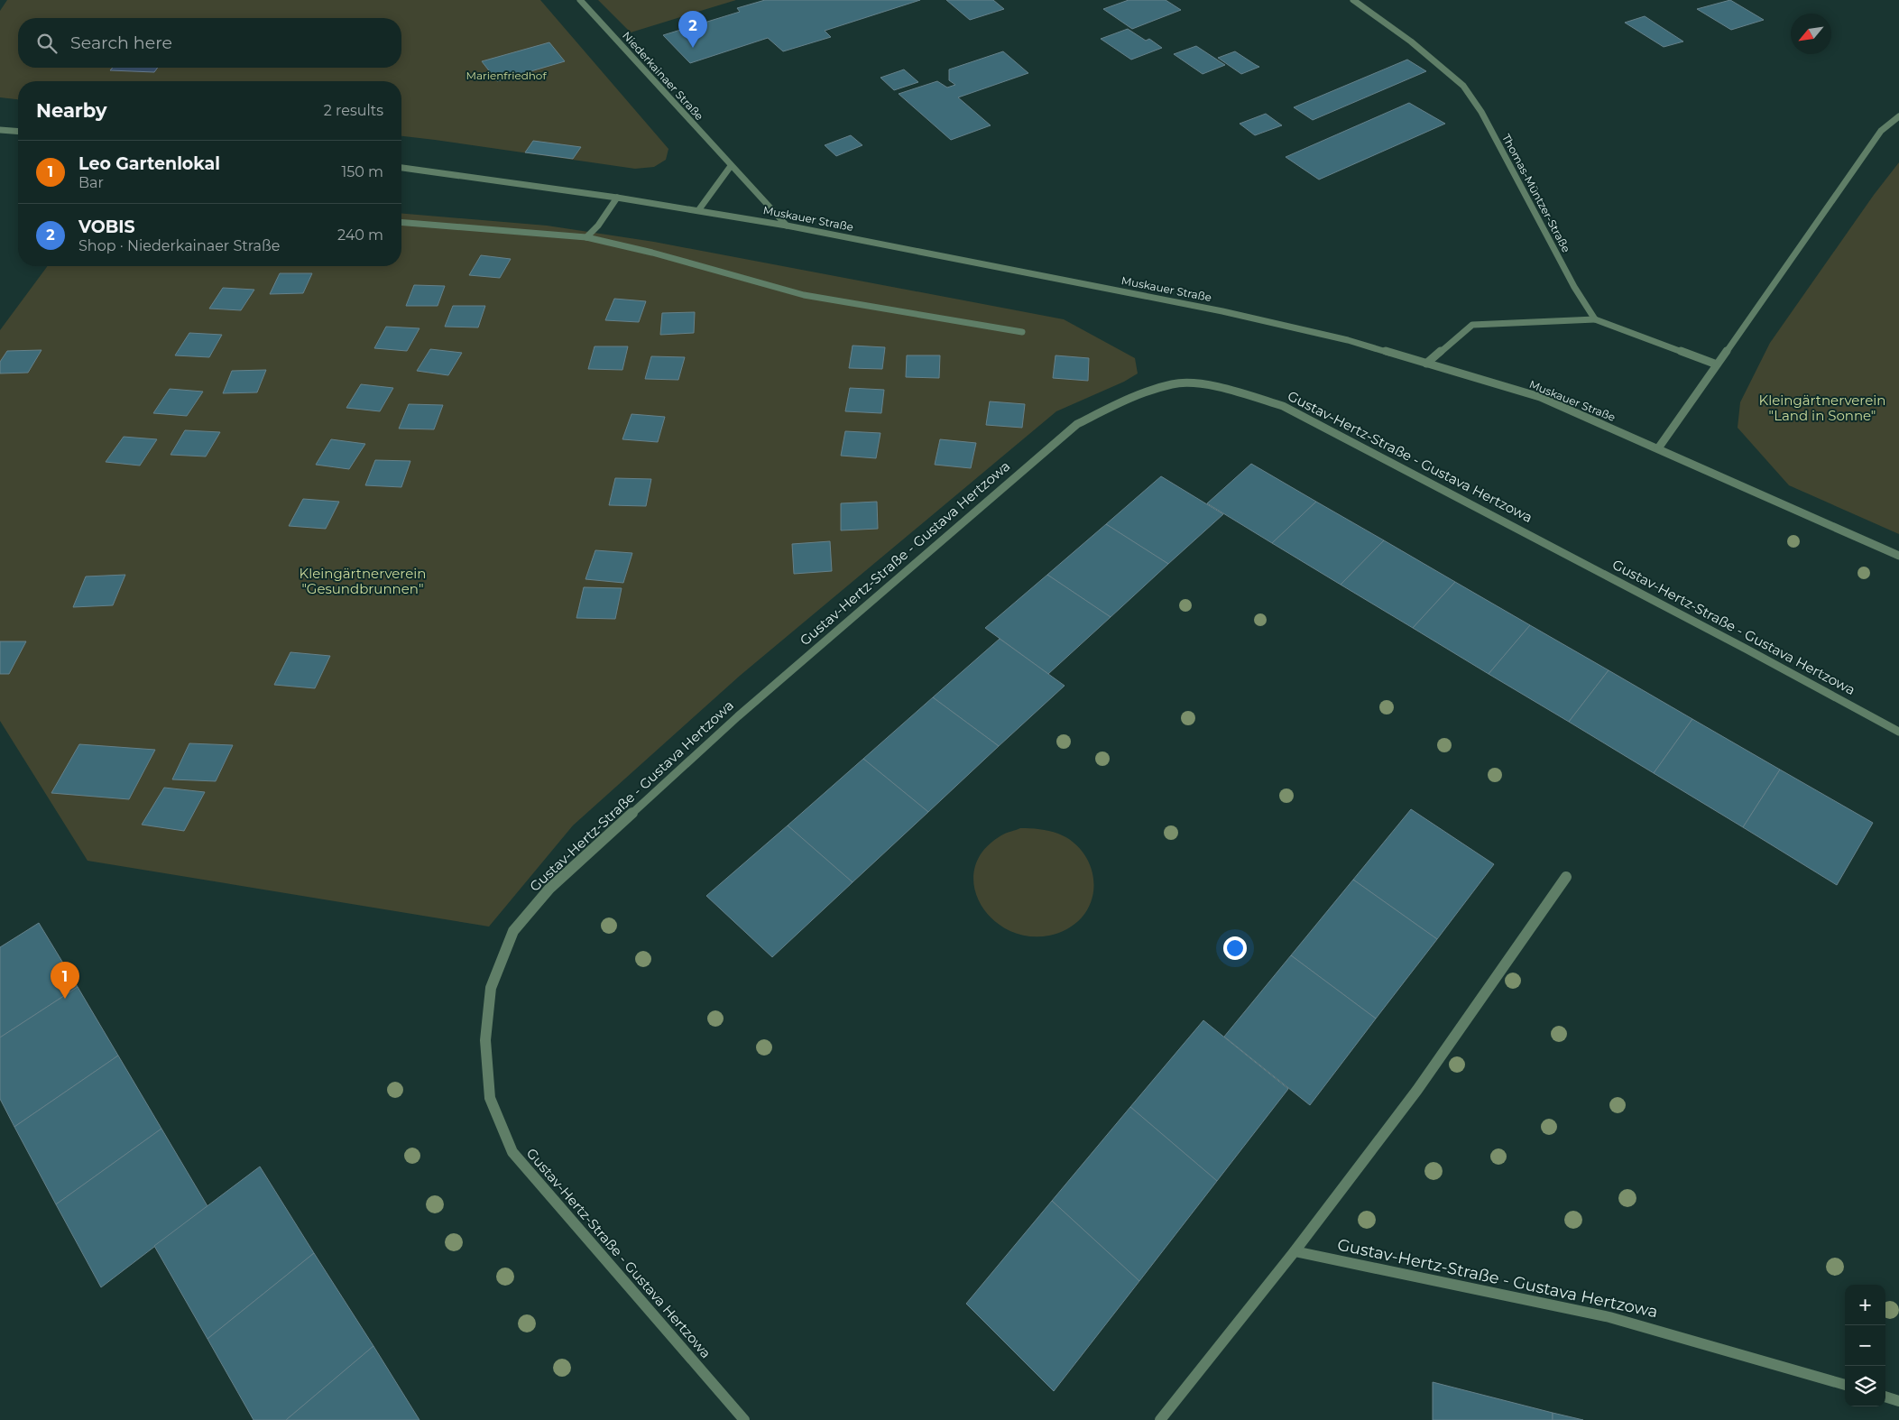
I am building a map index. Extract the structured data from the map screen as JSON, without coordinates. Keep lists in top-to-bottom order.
{
  "streets": {
    "street": [
      "Niederkainaer Straße",
      "Thomas-Müntzer-Straße",
      "Muskauer Straße",
      "Gustav-Hertz-Straße - Gustava Hertzowa"
    ]
  },
  "crossings": [
    ["Niederkainaer Straße", "Muskauer Straße"]
  ],
  "parks": ["Marienfriedhof", "Kleingärtnerverein \"Land in Sonne\"", "Kleingärtnerverein \"Gesundbrunnen\""],
  "north": "bottom left",
  "page": {
    "pins": ["2", "1"],
    "search": "Search here",
    "heading": ["Nearby", "2 results"],
    "list": [
      {
        "mark": "1",
        "name": "Leo Gartenlokal",
        "note": "Bar",
        "value": "150 m"
      },
      {
        "mark": "2",
        "name": "VOBIS",
        "note": "Shop · Niederkainaer Straße",
        "value": "240 m"
      }
    ],
    "map_buttons": ["+", "−"]
  }
}
